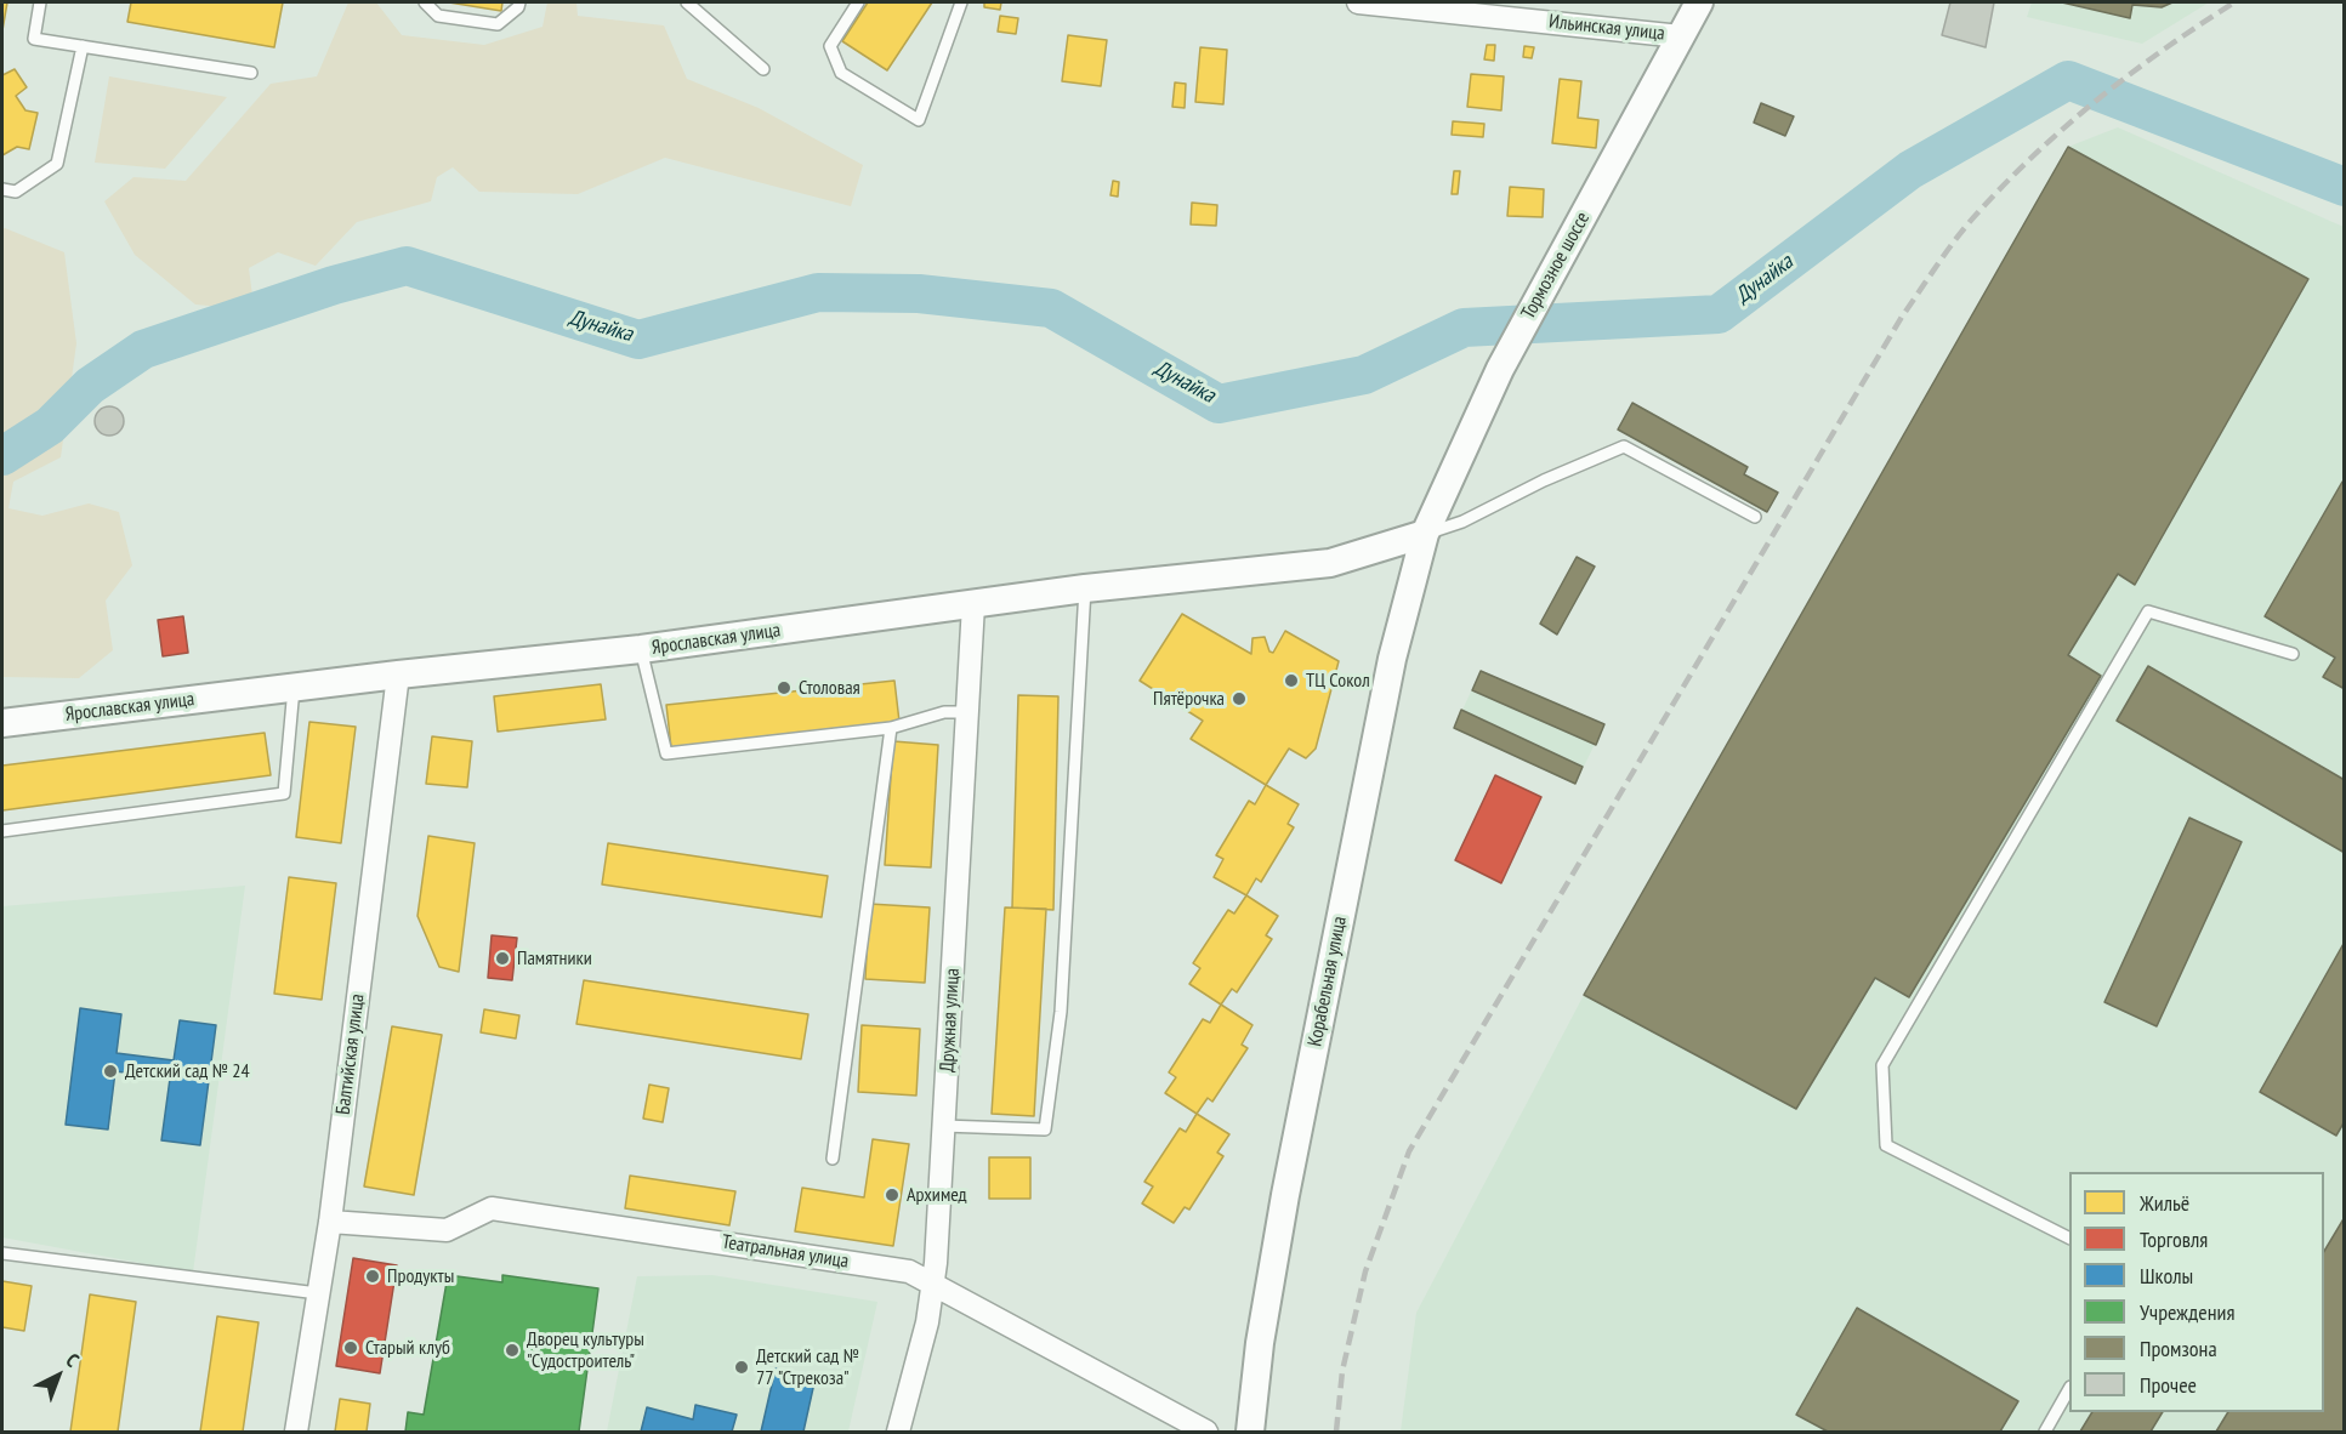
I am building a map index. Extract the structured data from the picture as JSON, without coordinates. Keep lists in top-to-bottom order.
{
  "streets": {
    "street": [
      "Ильинская улица",
      "Тормозное шоссе",
      "Ярославская улица",
      "Корабельная улица",
      "Дружная улица",
      "Балтийская улица",
      "Театральная улица"
    ]
  },
  "crossings": [
    ["Ильинская улица", "Тормозное шоссе"],
    ["Тормозное шоссе", "Ярославская улица"],
    ["Тормозное шоссе", "Корабельная улица"],
    ["Ярославская улица", "Корабельная улица"],
    ["Ярославская улица", "Дружная улица"],
    ["Ярославская улица", "Балтийская улица"],
    ["Дружная улица", "Театральная улица"],
    ["Балтийская улица", "Театральная улица"]
  ],
  "water": ["Дунайка"],
  "places": [
    "ТЦ Сокол",
    "Столовая",
    "Пятёрочка",
    "Памятники",
    "Детский сад № 24",
    "Архимед",
    "Продукты",
    "Старый клуб",
    "Дворец культуры \"Судостроитель\"",
    "Детский сад № 77 \"Стрекоза\""
  ],
  "legend": [
    "Жильё",
    "Торговля",
    "Школы",
    "Учреждения",
    "Промзона",
    "Прочее"
  ],
  "north": "top right"
}
